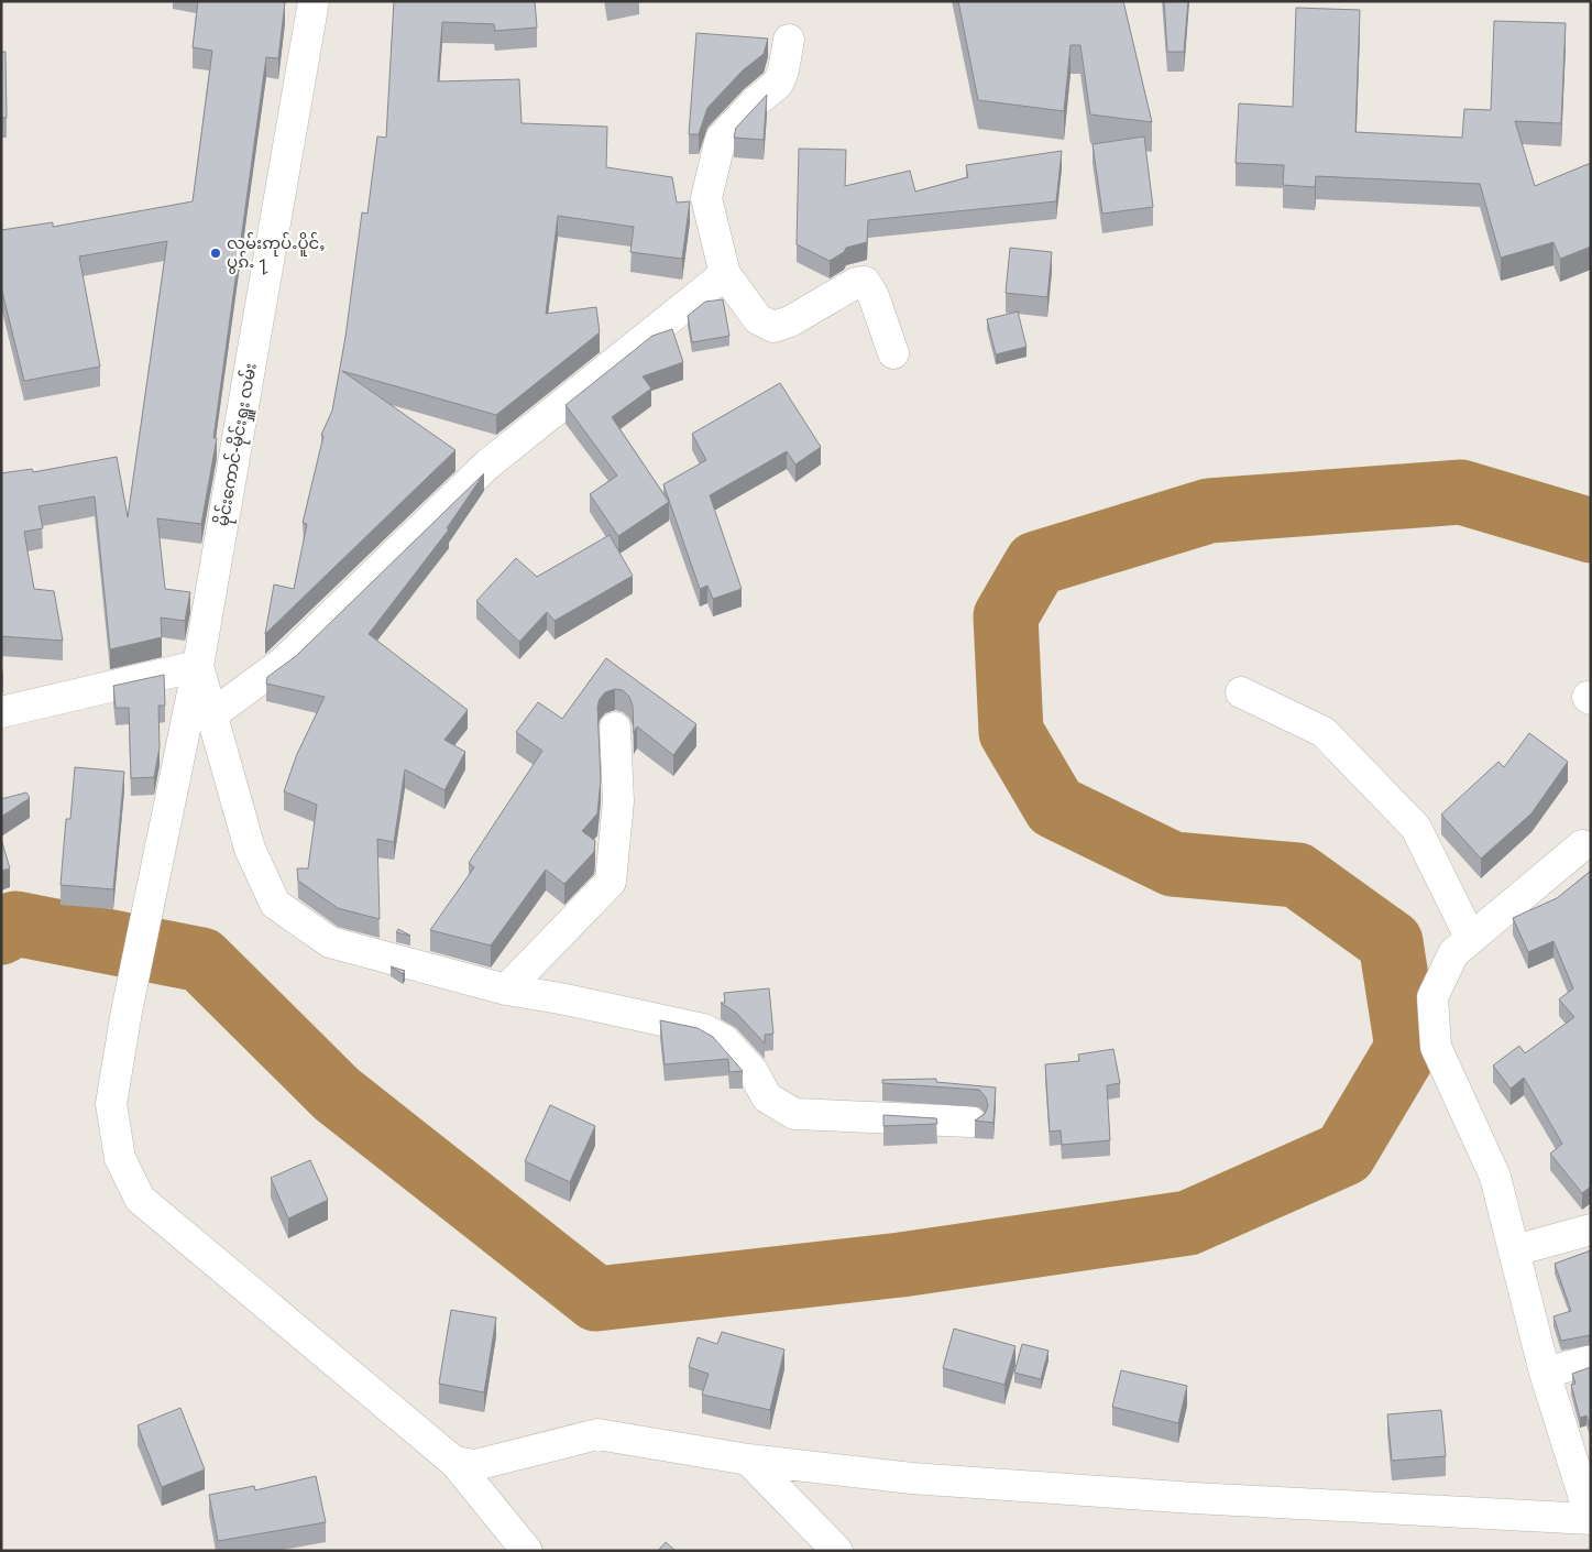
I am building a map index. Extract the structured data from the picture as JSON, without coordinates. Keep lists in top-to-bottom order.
{
  "streets": {
    "street": ["မိုင်းကောင်-မိုင်းရှူး လမ်း"]
  },
  "places": ["လုမ်းဢုပ်ႉပိူင်ႇ ပွၵ်ႉ ႑"]
}
